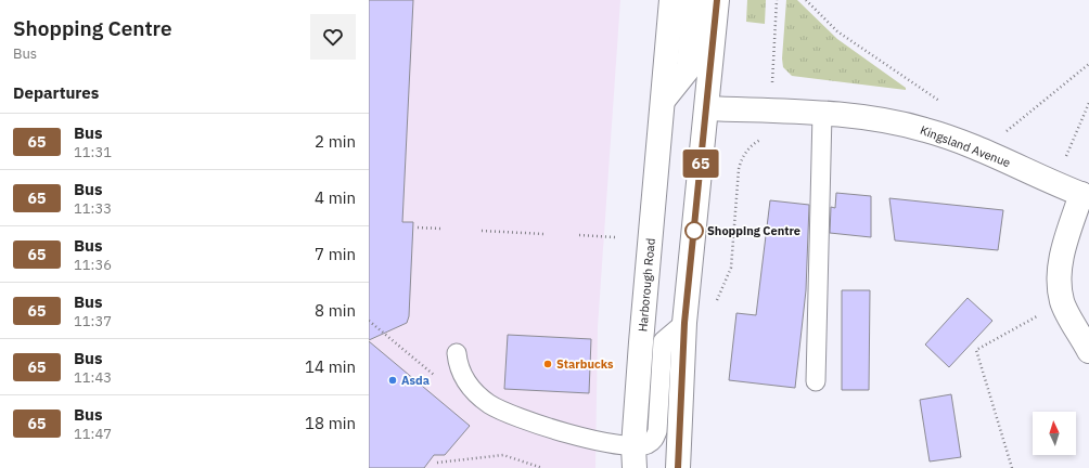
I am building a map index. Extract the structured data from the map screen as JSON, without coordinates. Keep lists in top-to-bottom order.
{
  "streets": {
    "main road": ["Kingsland Avenue", "Harborough Road"]
  },
  "places": ["Shopping Centre", "Starbucks", "Asda"],
  "lines": ["bus line 65"],
  "north": "top",
  "page": {
    "heading": [
      ["Shopping Centre", "Bus"],
      "Departures"
    ],
    "on_map": "65",
    "list": [
      {
        "mark": "65",
        "name": "Bus",
        "note": "11:31",
        "value": "2 min"
      },
      {
        "mark": "65",
        "name": "Bus",
        "note": "11:33",
        "value": "4 min"
      },
      {
        "mark": "65",
        "name": "Bus",
        "note": "11:36",
        "value": "7 min"
      },
      {
        "mark": "65",
        "name": "Bus",
        "note": "11:37",
        "value": "8 min"
      },
      {
        "mark": "65",
        "name": "Bus",
        "note": "11:43",
        "value": "14 min"
      },
      {
        "mark": "65",
        "name": "Bus",
        "note": "11:47",
        "value": "18 min"
      }
    ]
  }
}
